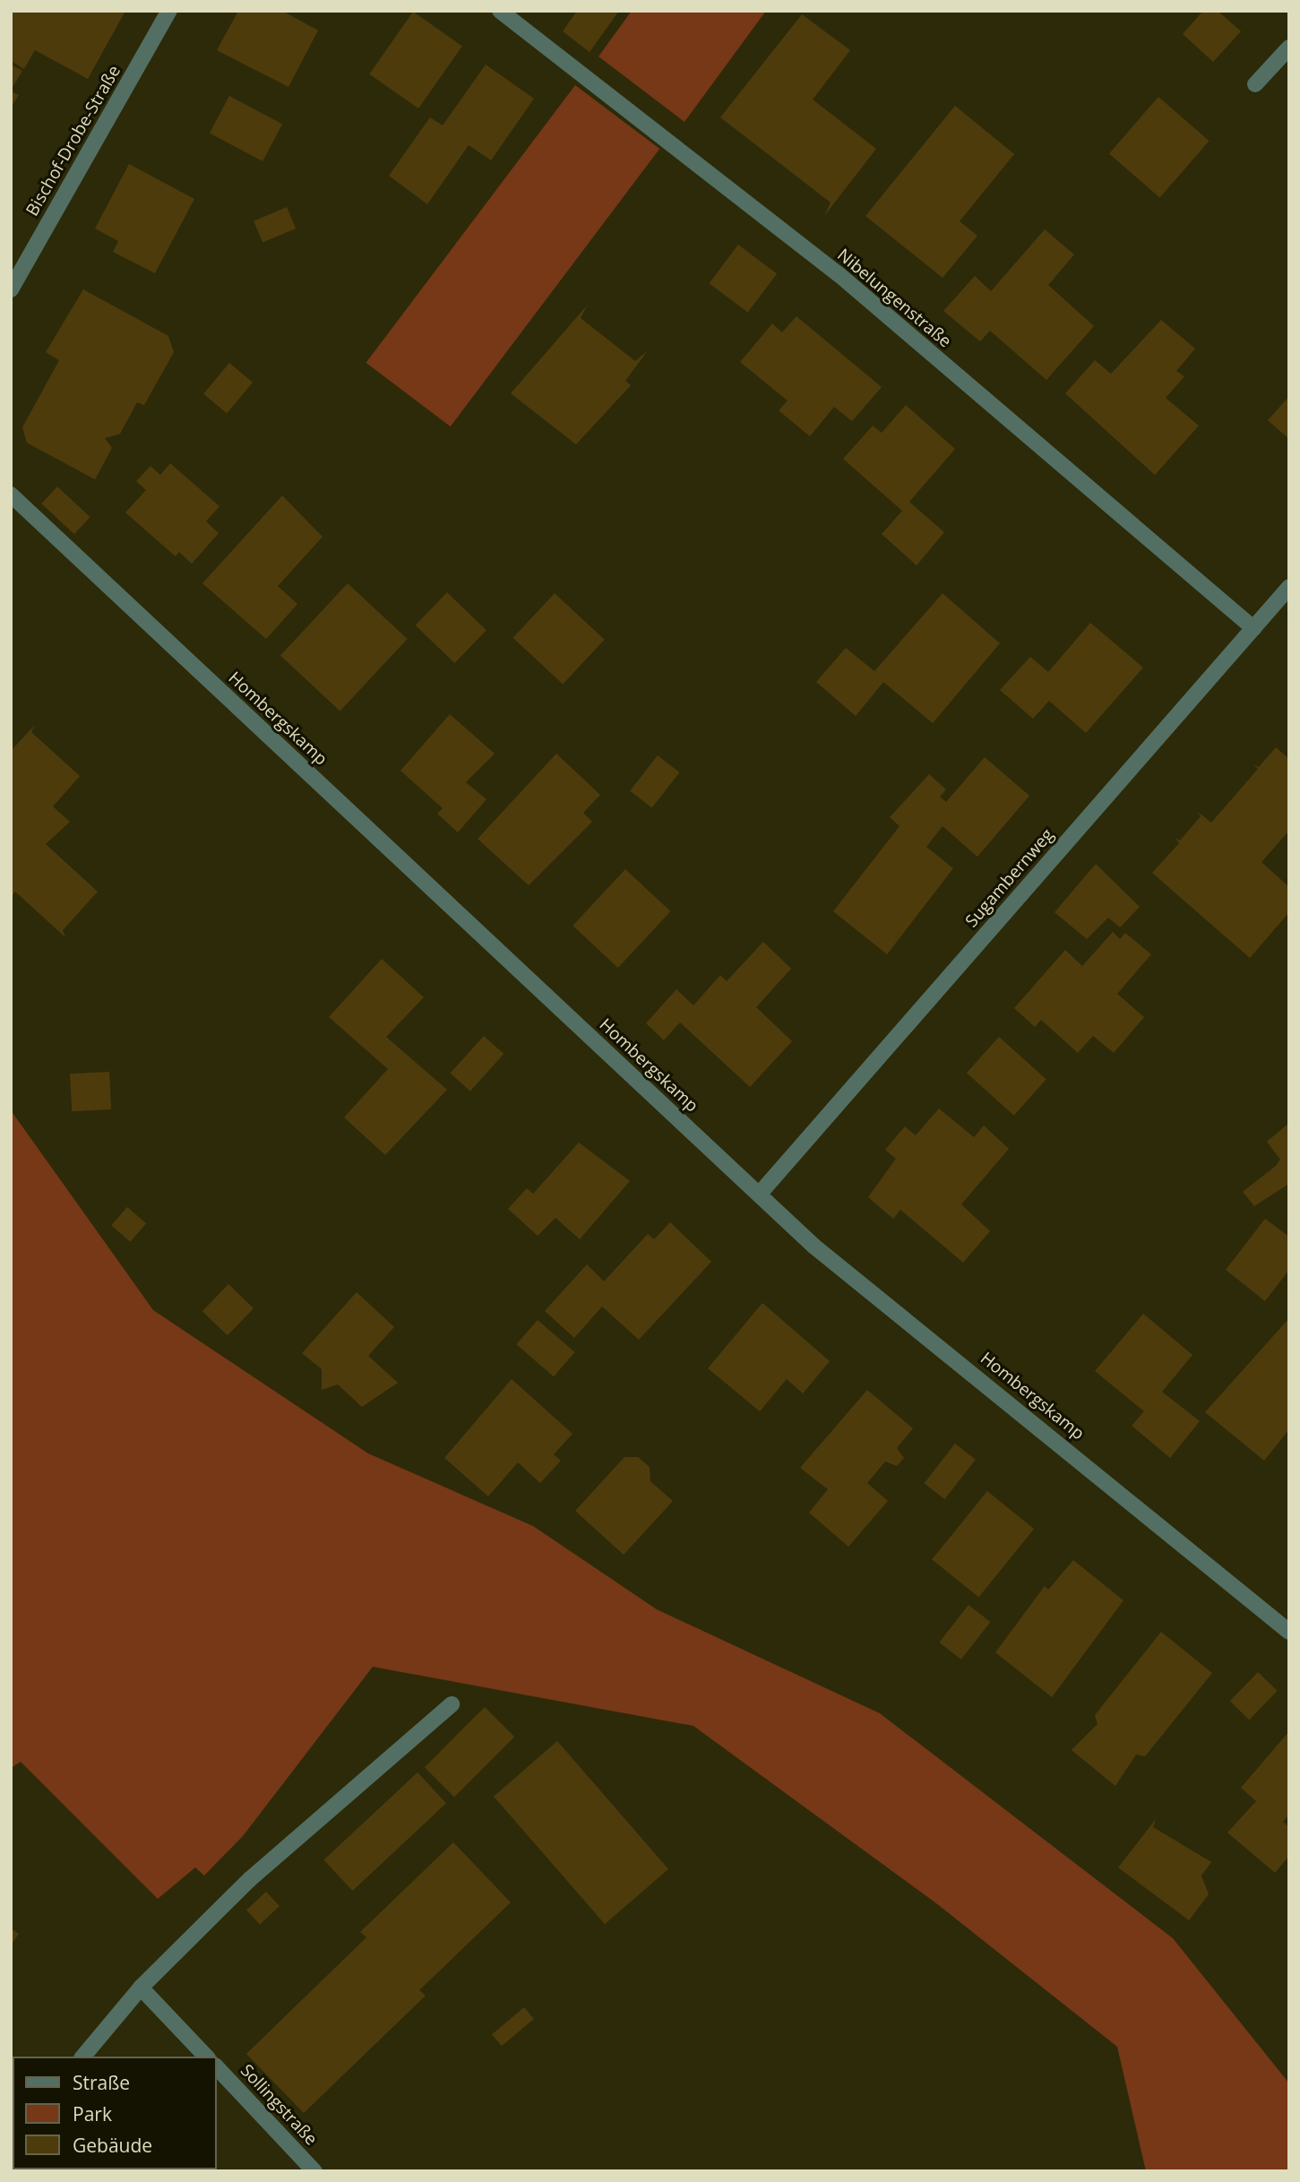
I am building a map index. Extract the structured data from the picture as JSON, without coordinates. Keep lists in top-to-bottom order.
{
  "streets": {
    "street": [
      "Bischof-Drobe-Straße",
      "Nibelungenstraße",
      "Hombergskamp",
      "Sugambernweg",
      "Sollingstraße"
    ]
  },
  "crossings": [
    ["Nibelungenstraße", "Sugambernweg"],
    ["Hombergskamp", "Sugambernweg"]
  ],
  "legend": ["Straße", "Park", "Gebäude"]
}
